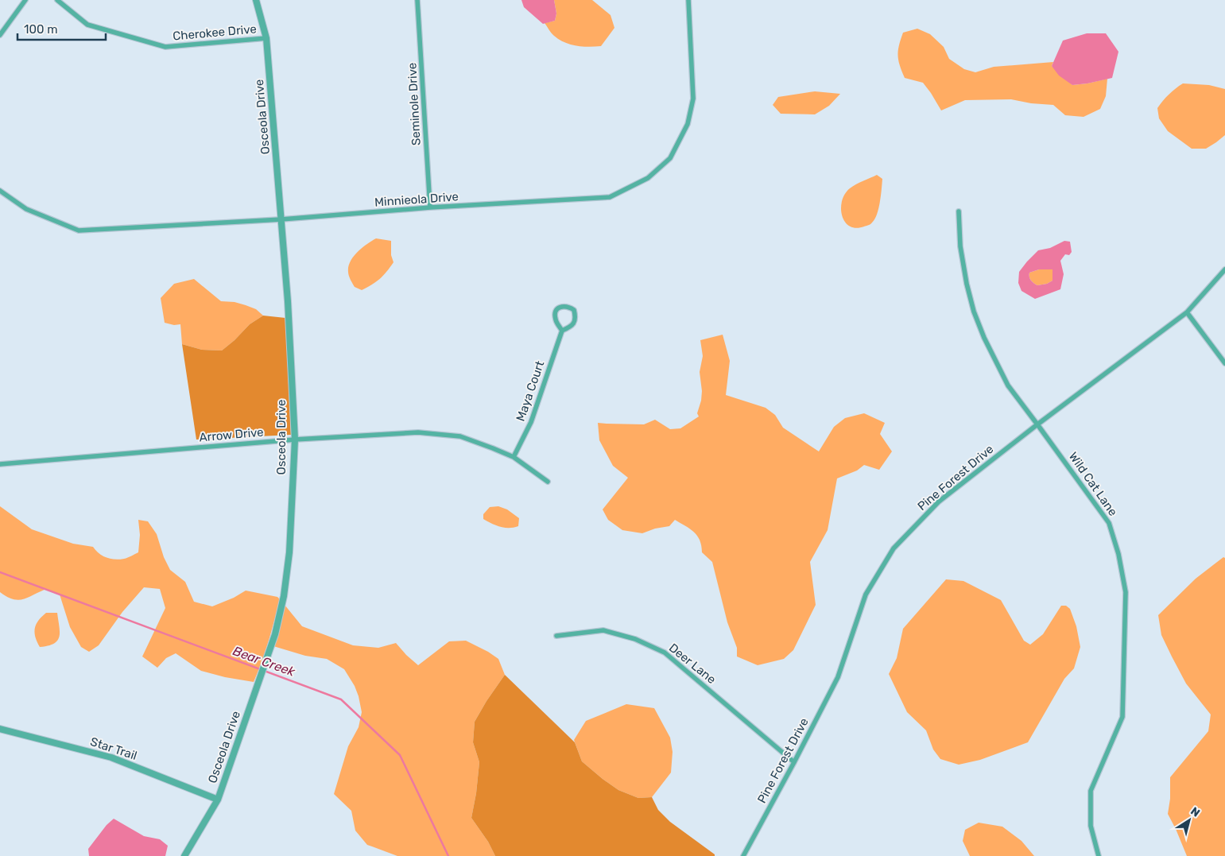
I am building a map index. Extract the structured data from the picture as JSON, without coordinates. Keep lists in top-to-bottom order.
{
  "streets": {
    "street": [
      "Cherokee Drive",
      "Seminole Drive",
      "Osceola Drive",
      "Minnieola Drive",
      "Maya Court",
      "Arrow Drive",
      "Pine Forest Drive",
      "Wild Cat Lane",
      "Deer Lane",
      "Star Trail"
    ]
  },
  "crossings": [
    ["Cherokee Drive", "Osceola Drive"],
    ["Seminole Drive", "Minnieola Drive"],
    ["Osceola Drive", "Minnieola Drive"],
    ["Osceola Drive", "Arrow Drive"],
    ["Osceola Drive", "Star Trail"],
    ["Maya Court", "Arrow Drive"],
    ["Pine Forest Drive", "Wild Cat Lane"],
    ["Pine Forest Drive", "Deer Lane"]
  ],
  "water": ["Bear Creek"],
  "scale_bar": "100 m",
  "north": "top right"
}
